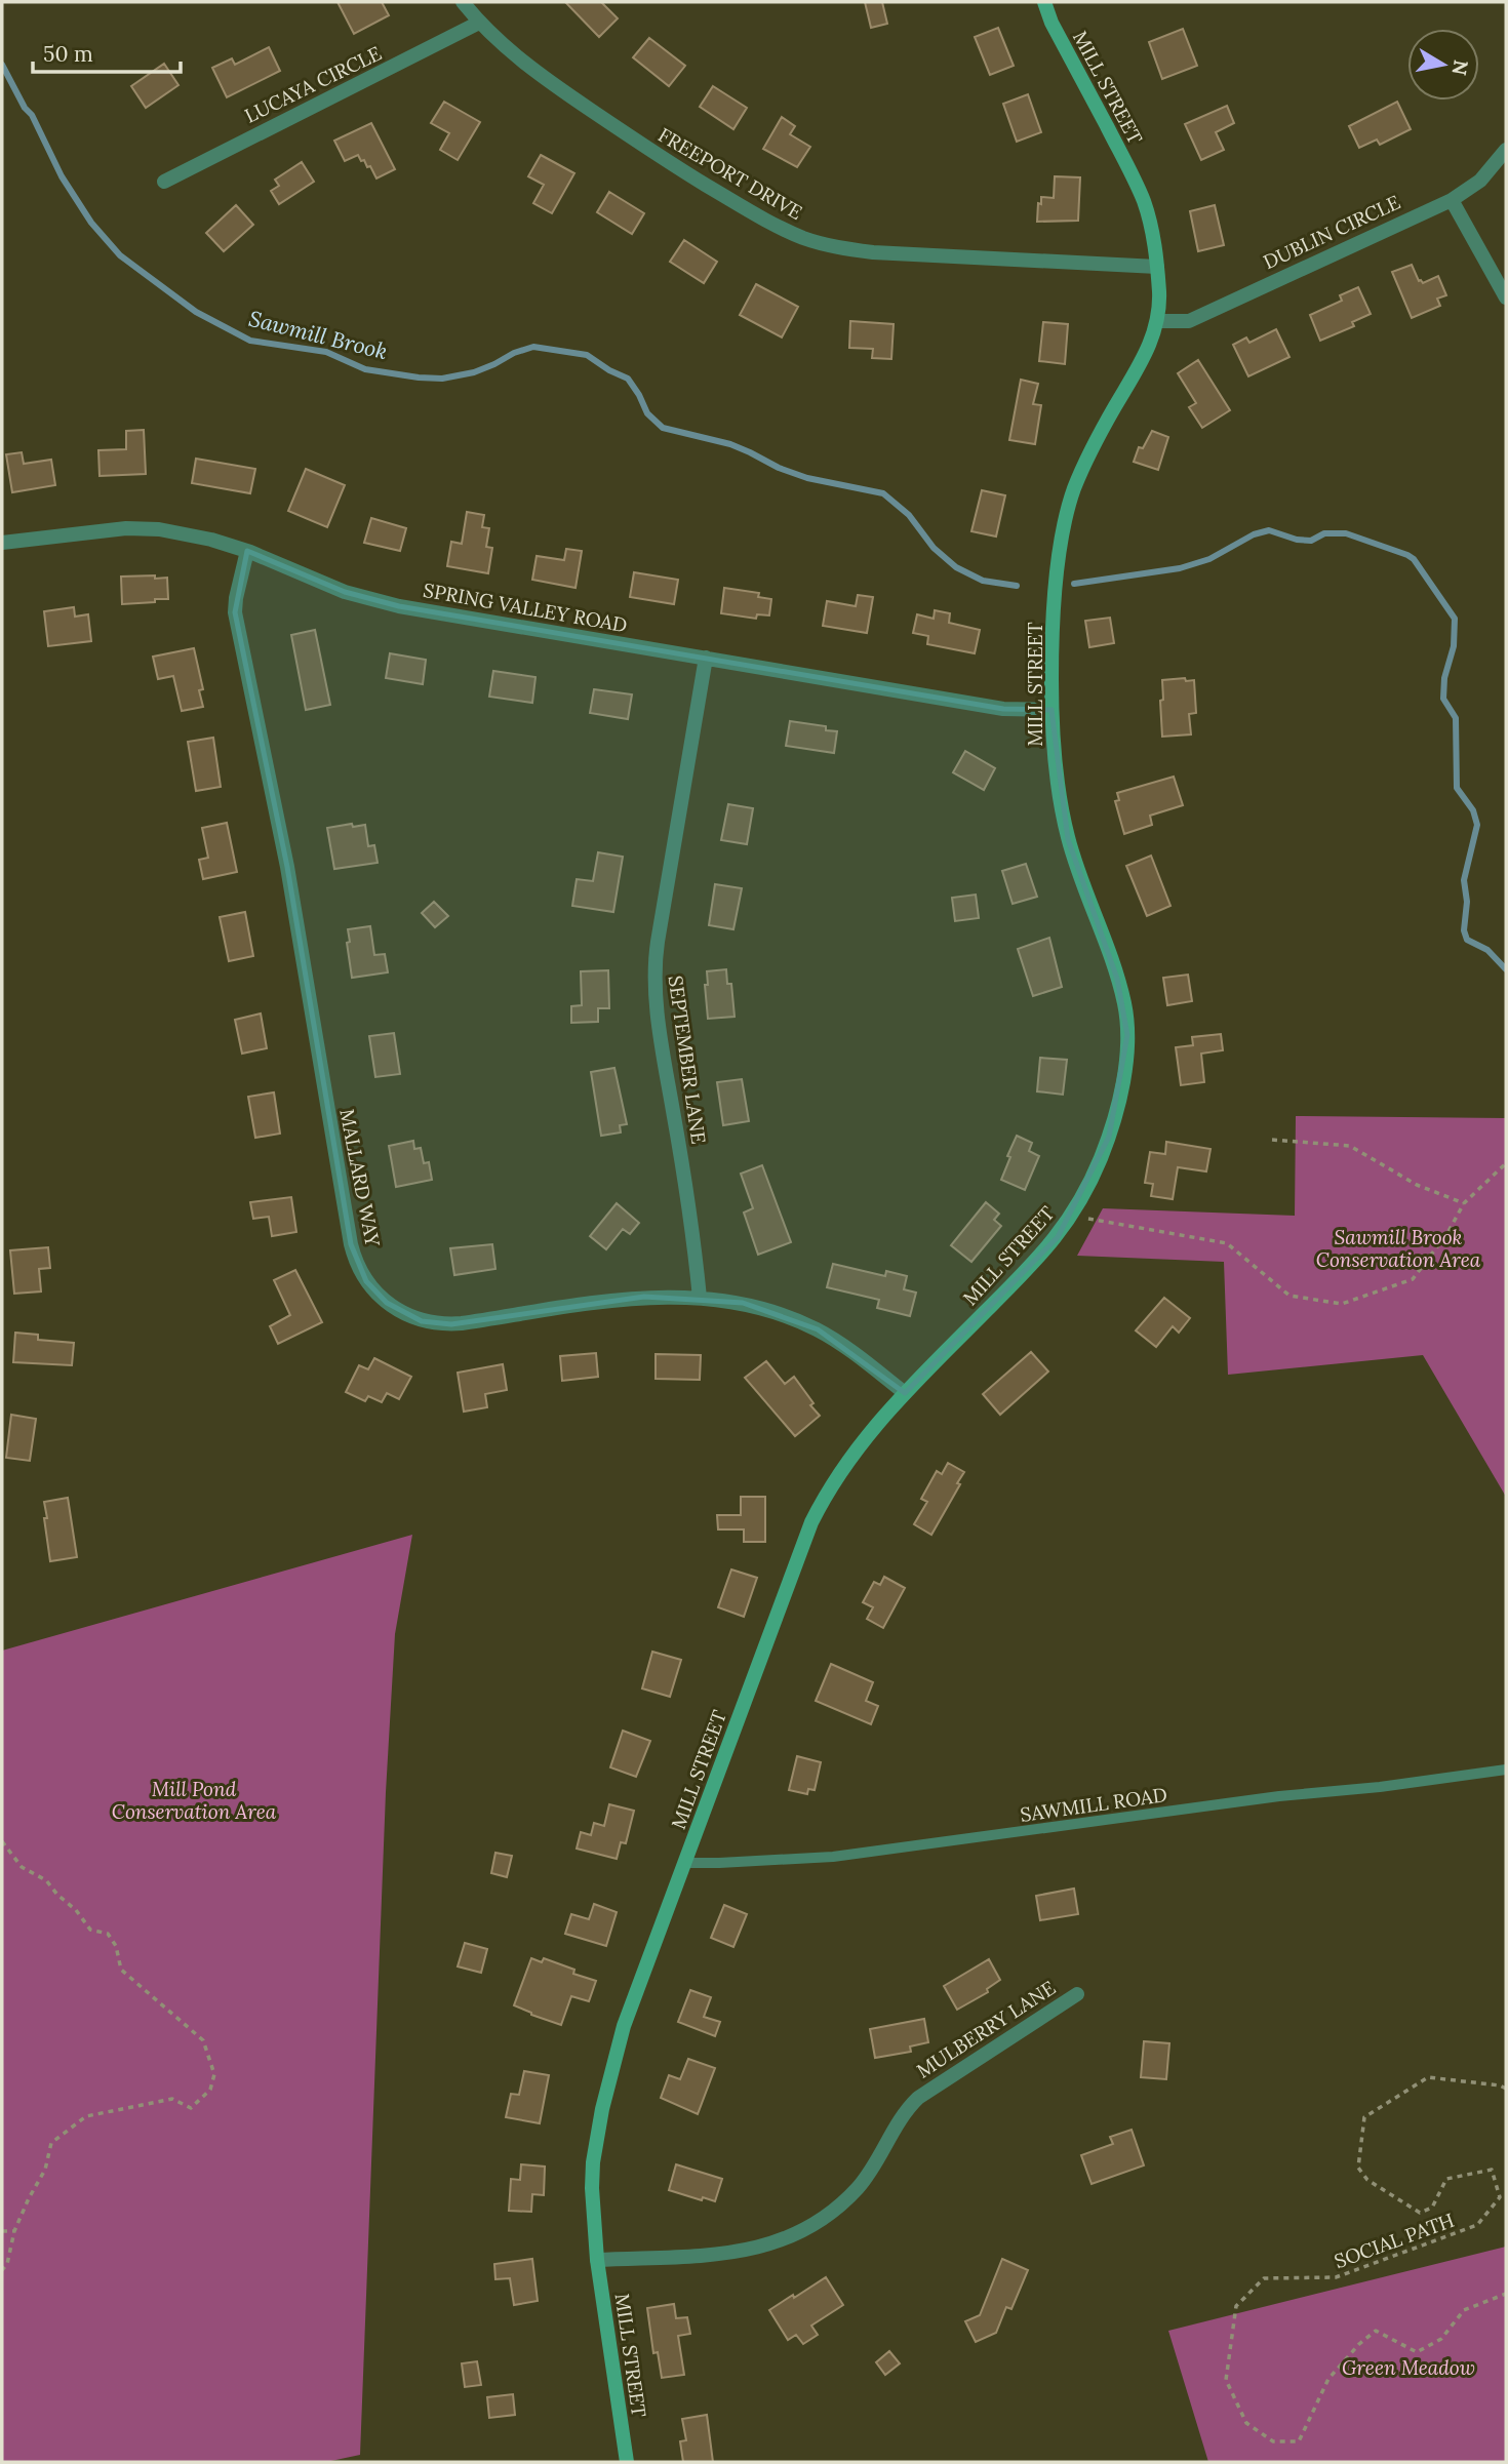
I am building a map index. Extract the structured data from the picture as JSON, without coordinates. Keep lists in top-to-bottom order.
{
  "streets": {
    "street": [
      "LUCAYA CIRCLE",
      "MILL STREET",
      "FREEPORT DRIVE",
      "DUBLIN CIRCLE",
      "SPRING VALLEY ROAD",
      "SEPTEMBER LANE",
      "MALLARD WAY",
      "MULBERRY LANE"
    ],
    "lane": ["SAWMILL ROAD"],
    "path": ["SOCIAL PATH"]
  },
  "crossings": [
    ["LUCAYA CIRCLE", "FREEPORT DRIVE"],
    ["MILL STREET", "FREEPORT DRIVE"],
    ["MILL STREET", "DUBLIN CIRCLE"],
    ["MILL STREET", "SPRING VALLEY ROAD"],
    ["MILL STREET", "MALLARD WAY"],
    ["MILL STREET", "SAWMILL ROAD"],
    ["MILL STREET", "MULBERRY LANE"],
    ["SPRING VALLEY ROAD", "SEPTEMBER LANE"],
    ["SPRING VALLEY ROAD", "MALLARD WAY"],
    ["SEPTEMBER LANE", "MALLARD WAY"]
  ],
  "water": ["Sawmill Brook"],
  "parks": ["Sawmill Brook Conservation Area", "Mill Pond Conservation Area", "Green Meadow"],
  "scale_bar": "50 m",
  "north": "right"
}
